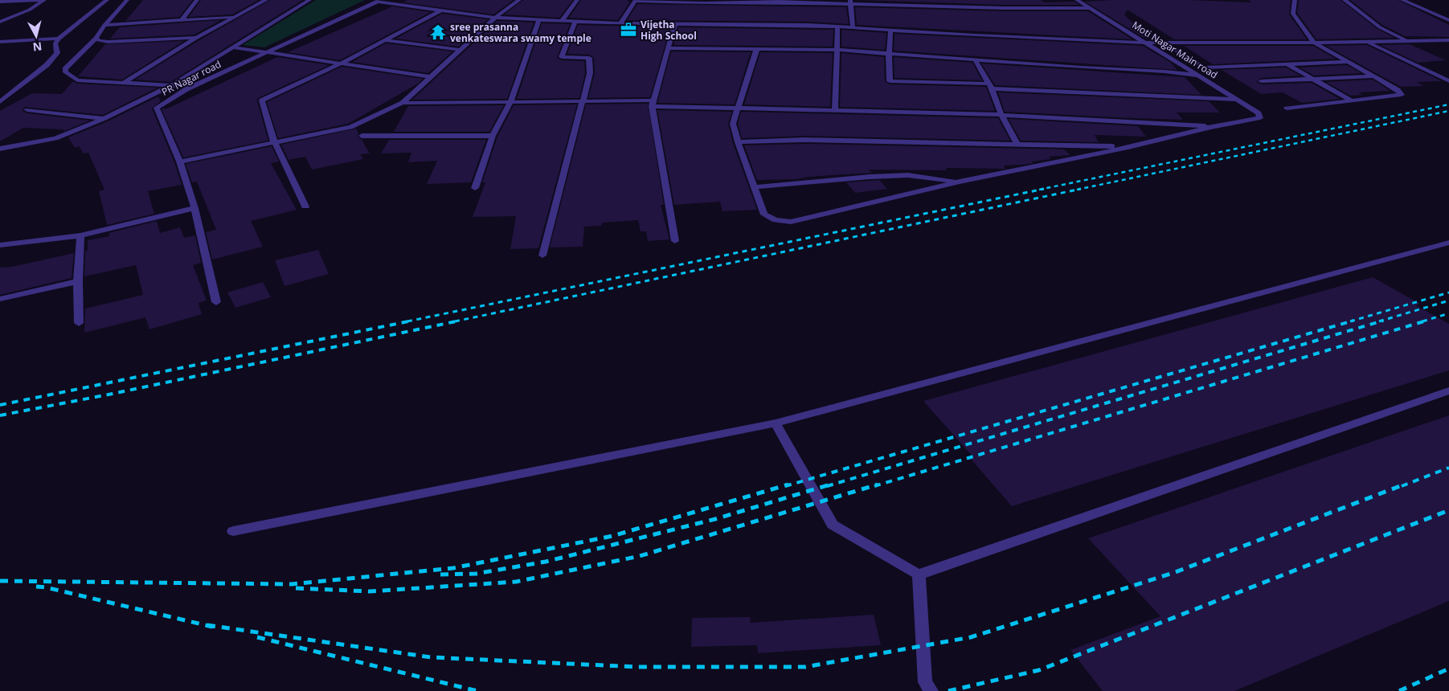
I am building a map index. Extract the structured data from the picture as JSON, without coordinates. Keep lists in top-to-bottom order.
{
  "streets": {
    "street": ["Moti Nagar Main road", "PR Nagar road"]
  },
  "places": {
    "office": ["Vijetha High School"],
    "temple": ["sree prasanna venkateswara swamy temple"]
  },
  "north": "bottom"
}
